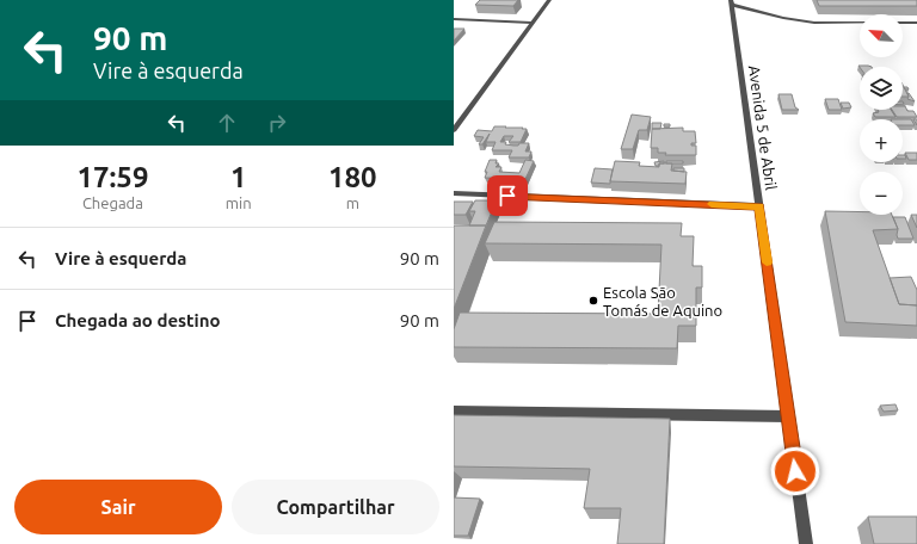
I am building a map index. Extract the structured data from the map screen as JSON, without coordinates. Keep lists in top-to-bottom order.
{
  "streets": {
    "street": ["Avenida 5 de Abril"]
  },
  "places": ["Escola São Tomás de Aquino"],
  "north": "top left",
  "page": {
    "turn": ["90 m", "Vire à esquerda"],
    "map_buttons": ["+", "−"],
    "eta": [
      "17:59",
      "Chegada",
      "1",
      "min",
      "180",
      "m"
    ],
    "list": [
      {
        "name": "Vire à esquerda",
        "value": "90 m"
      },
      {
        "name": "Chegada ao destino",
        "value": "90 m"
      }
    ],
    "buttons": ["Sair", "Compartilhar"]
  }
}
